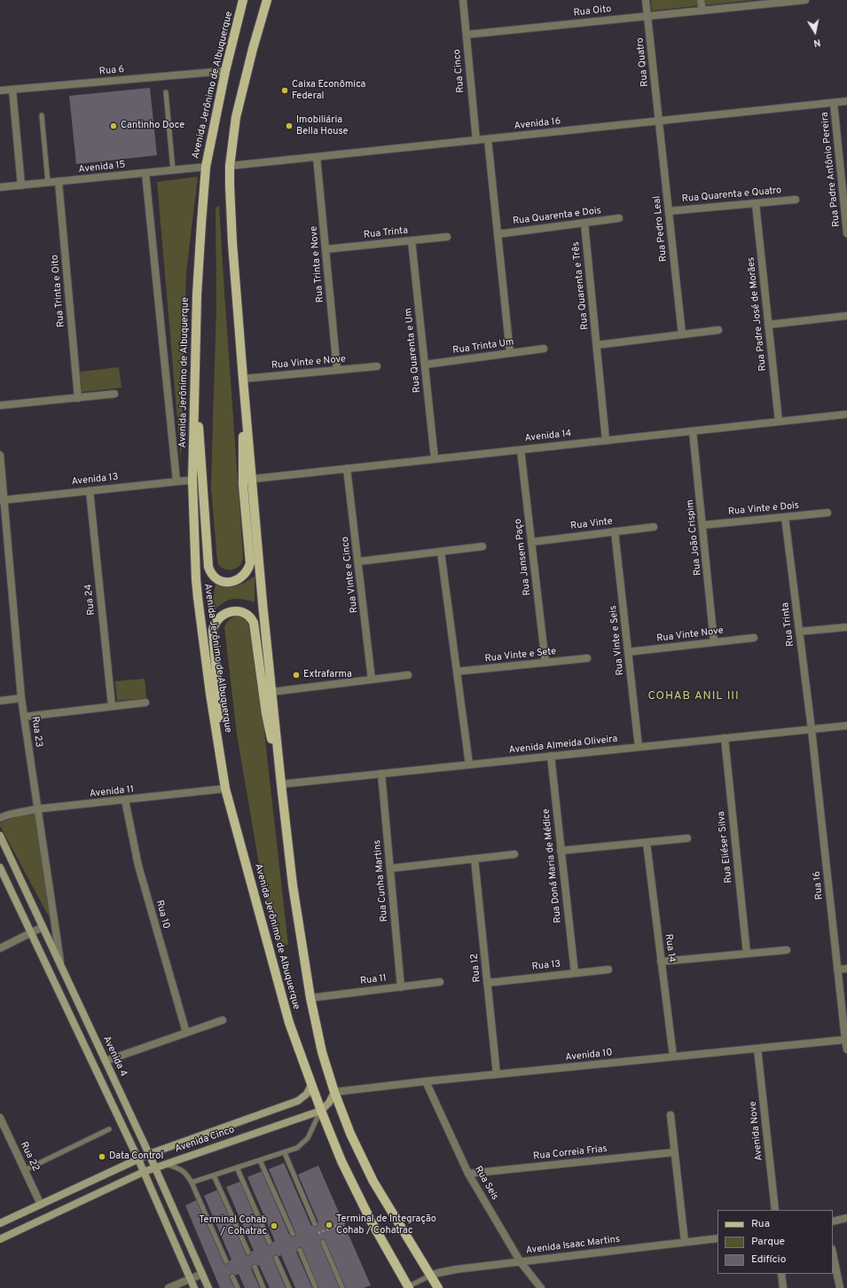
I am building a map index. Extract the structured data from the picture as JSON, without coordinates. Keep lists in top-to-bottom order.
{
  "streets": {
    "main road": ["Avenida Jerônimo de Albuquerque", "Avenida 4", "Avenida Cinco"],
    "street": [
      "Rua Oito",
      "Rua Quatro",
      "Rua 6",
      "Rua Cinco",
      "Avenida 16",
      "Avenida 15",
      "Rua Padre Antônio Pereira",
      "Rua Quarenta e Quatro",
      "Rua Quarenta e Dois",
      "Rua Pedro Leal",
      "Rua Trinta",
      "Rua Trinta e Nove",
      "Rua Quarenta e Três",
      "Rua Trinta e Oito",
      "Rua Padre José de Morães",
      "Rua Trinta Um",
      "Rua Quarenta e Um",
      "Rua Vinte e Nove",
      "Avenida 14",
      "Avenida 13",
      "Rua Vinte e Dois",
      "Rua Vinte",
      "Rua João Crispim",
      "Rua Jansem Paço",
      "Rua Vinte e Cinco",
      "Rua 24",
      "Rua Vinte Nove",
      "Rua Vinte e Seis",
      "Rua Vinte e Sete",
      "Rua 23",
      "Avenida Almeida Oliveira",
      "Avenida 11",
      "Rua Eliéser Silva",
      "Rua Doná Maria de Médice",
      "Rua Cunha Martins",
      "Rua 16",
      "Rua 10",
      "Rua 14",
      "Rua 13",
      "Rua 12",
      "Rua 11",
      "Avenida 10",
      "Avenida Nove",
      "Rua Correia Frias",
      "Rua 22",
      "Rua Seis",
      "Avenida Isaac Martins"
    ]
  },
  "crossings": [
    ["Rua Oito", "Rua Quatro"],
    ["Rua Oito", "Rua Cinco"],
    ["Rua Quatro", "Avenida 16"],
    ["Rua Quatro", "Rua Pedro Leal"],
    ["Rua 6", "Avenida Jerônimo de Albuquerque"],
    ["Rua Cinco", "Avenida 16"],
    ["Avenida Jerônimo de Albuquerque", "Avenida 16"],
    ["Avenida Jerônimo de Albuquerque", "Avenida 15"],
    ["Avenida Jerônimo de Albuquerque", "Rua Vinte e Nove"],
    ["Avenida Jerônimo de Albuquerque", "Avenida 14"],
    ["Avenida Jerônimo de Albuquerque", "Avenida 13"],
    ["Avenida Jerônimo de Albuquerque", "Avenida Almeida Oliveira"],
    ["Avenida Jerônimo de Albuquerque", "Avenida 11"],
    ["Avenida Jerônimo de Albuquerque", "Rua 11"],
    ["Avenida Jerônimo de Albuquerque", "Avenida 10"],
    ["Avenida Jerônimo de Albuquerque", "Avenida Cinco"],
    ["Avenida Jerônimo de Albuquerque", "Avenida Isaac Martins"],
    ["Avenida 16", "Rua Padre Antônio Pereira"],
    ["Avenida 16", "Rua Pedro Leal"],
    ["Avenida 16", "Rua Trinta e Nove"],
    ["Avenida 15", "Rua Trinta e Oito"],
    ["Rua Quarenta e Quatro", "Rua Pedro Leal"],
    ["Rua Quarenta e Quatro", "Rua Padre José de Morães"],
    ["Rua Quarenta e Dois", "Rua Quarenta e Três"],
    ["Rua Trinta", "Rua Trinta e Nove"],
    ["Rua Trinta", "Rua Quarenta e Um"],
    ["Rua Trinta", "Rua Vinte e Dois"],
    ["Rua Trinta", "Avenida Almeida Oliveira"],
    ["Rua Trinta", "Rua 16"],
    ["Rua Trinta e Nove", "Rua Vinte e Nove"],
    ["Rua Quarenta e Três", "Avenida 14"],
    ["Rua Padre José de Morães", "Avenida 14"],
    ["Rua Trinta Um", "Rua Quarenta e Um"],
    ["Rua Quarenta e Um", "Avenida 14"],
    ["Avenida 14", "Rua João Crispim"],
    ["Avenida 14", "Rua Jansem Paço"],
    ["Avenida 14", "Rua Vinte e Cinco"],
    ["Avenida 13", "Rua 24"],
    ["Avenida 13", "Rua 23"],
    ["Rua Vinte e Dois", "Rua João Crispim"],
    ["Rua Vinte", "Rua Jansem Paço"],
    ["Rua Vinte", "Rua Vinte e Seis"],
    ["Rua João Crispim", "Rua Vinte Nove"],
    ["Rua Jansem Paço", "Rua Vinte e Sete"],
    ["Rua Vinte Nove", "Rua Vinte e Seis"],
    ["Rua Vinte e Seis", "Avenida Almeida Oliveira"],
    ["Rua 23", "Avenida 11"],
    ["Rua 23", "Avenida 4"],
    ["Avenida Almeida Oliveira", "Rua Eliéser Silva"],
    ["Avenida Almeida Oliveira", "Rua Doná Maria de Médice"],
    ["Avenida Almeida Oliveira", "Rua Cunha Martins"],
    ["Avenida Almeida Oliveira", "Rua 16"],
    ["Avenida 11", "Rua 10"],
    ["Rua Doná Maria de Médice", "Rua 13"],
    ["Rua Cunha Martins", "Rua 11"],
    ["Rua 16", "Avenida 10"],
    ["Rua 14", "Avenida 10"],
    ["Rua 13", "Rua 12"],
    ["Rua 12", "Avenida 10"],
    ["Avenida 10", "Avenida Nove"],
    ["Avenida 10", "Rua Seis"],
    ["Avenida 4", "Avenida Cinco"],
    ["Avenida Cinco", "Rua 22"],
    ["Rua Correia Frias", "Rua Seis"],
    ["Rua Seis", "Avenida Isaac Martins"]
  ],
  "districts": ["COHAB ANIL III"],
  "places": [
    "Caixa Econômica Federal",
    "Cantinho Doce",
    "Imobiliária Bella House",
    "Extrafarma",
    "Data Control",
    "Terminal de Integração Cohab / Cohatrac",
    "Terminal Cohab / Cohatrac"
  ],
  "legend": ["Rua", "Parque", "Edifício"],
  "north": "bottom"
}
